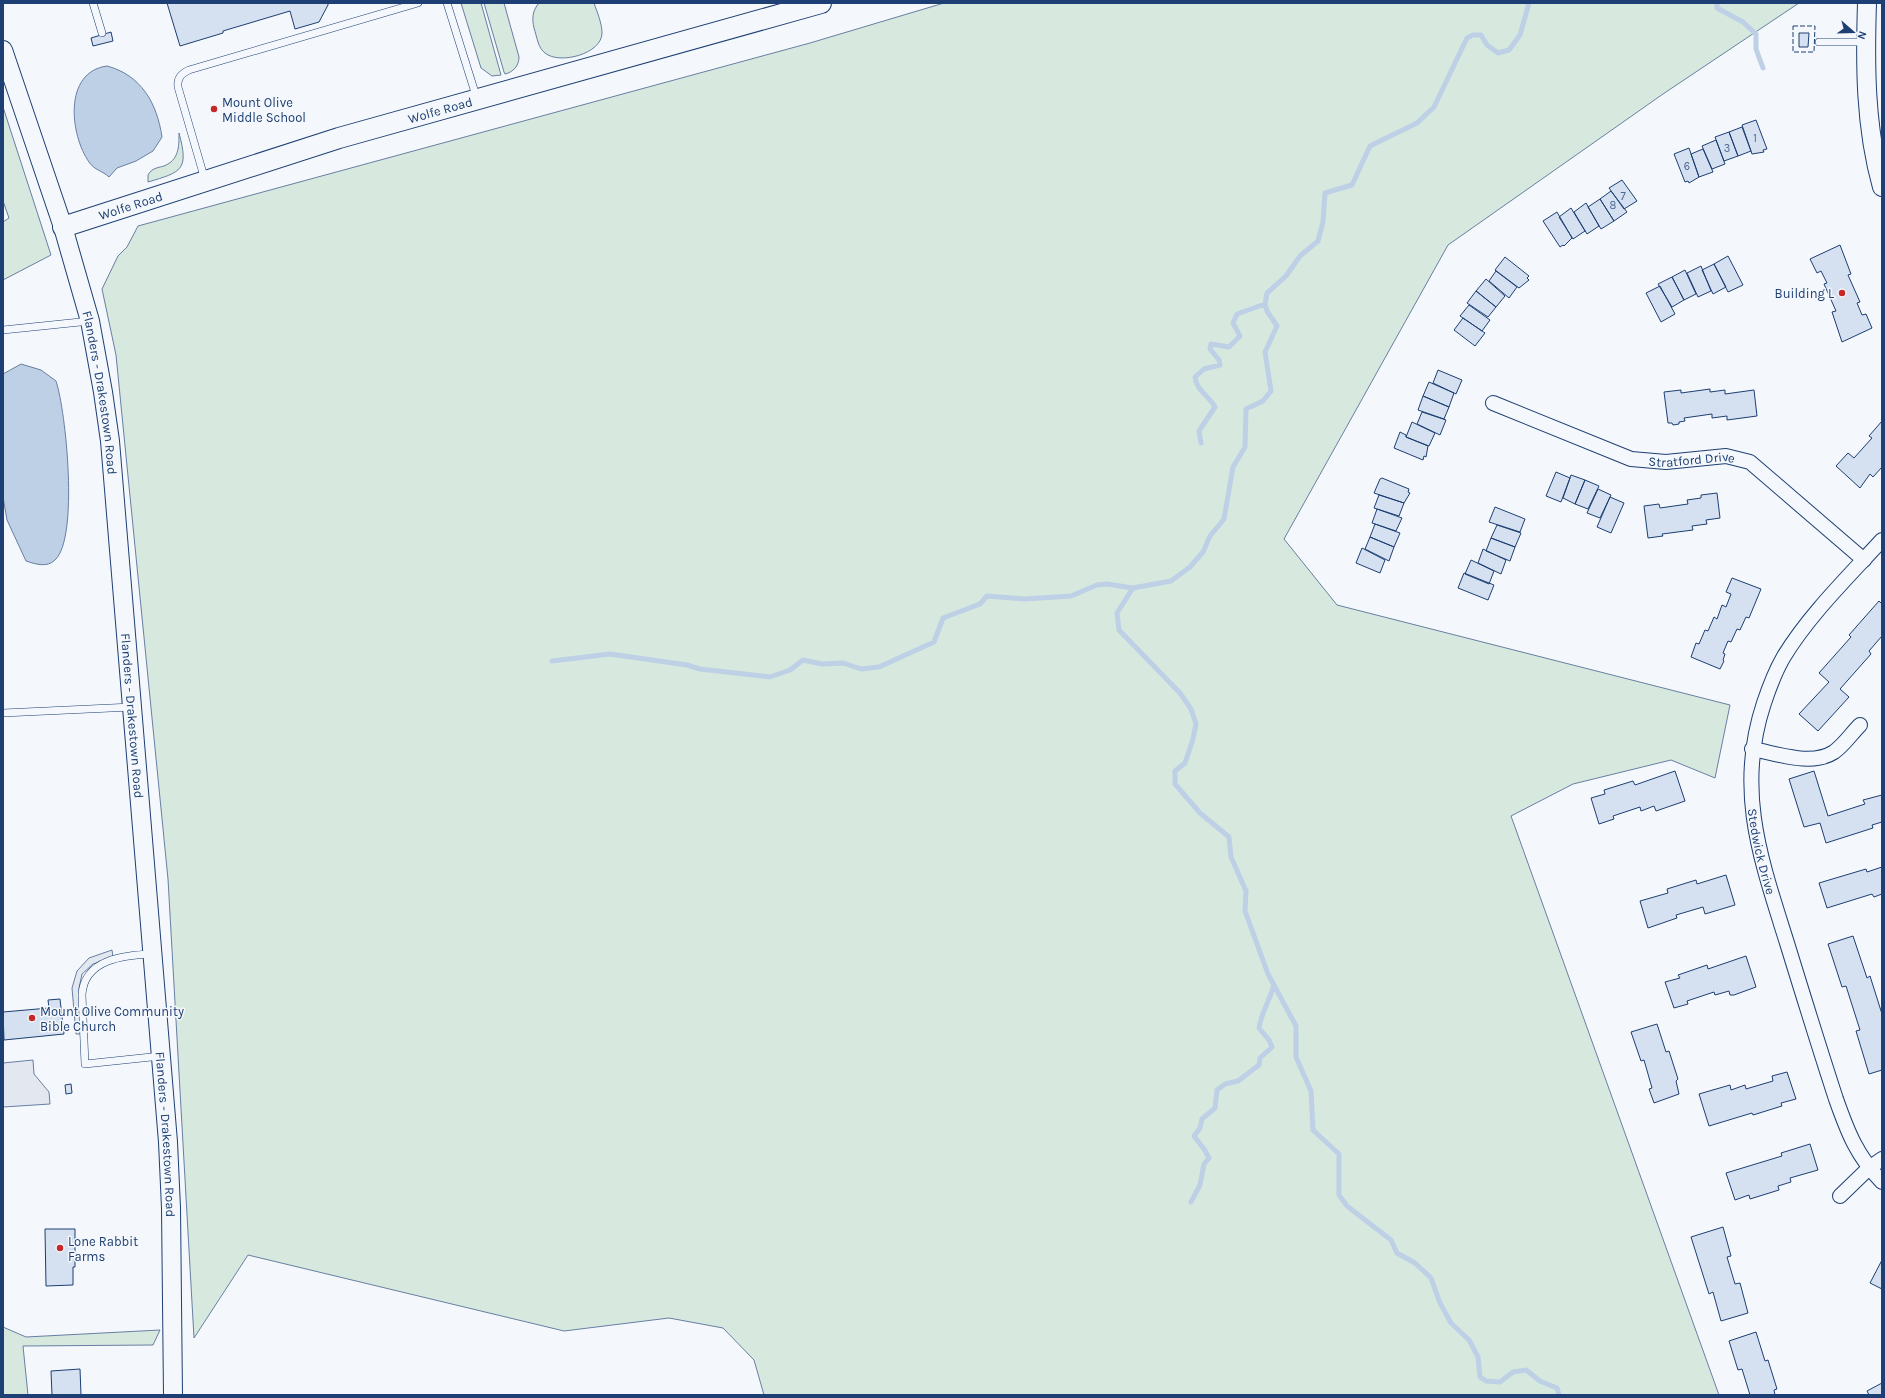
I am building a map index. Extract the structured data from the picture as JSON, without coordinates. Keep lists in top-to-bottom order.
{
  "streets": {
    "main road": ["Wolfe Road"],
    "street": ["Flanders - Drakestown Road", "Stratford Drive", "Stedwick Drive"]
  },
  "crossings": [
    ["Wolfe Road", "Flanders - Drakestown Road"],
    ["Stratford Drive", "Stedwick Drive"]
  ],
  "places": [
    "Mount Olive Middle School",
    "Building L",
    "Mount Olive Community Bible Church",
    "Lone Rabbit Farms"
  ],
  "house_numbers": [
    "1",
    "3",
    "6",
    "7",
    "8"
  ],
  "north": "right"
}
